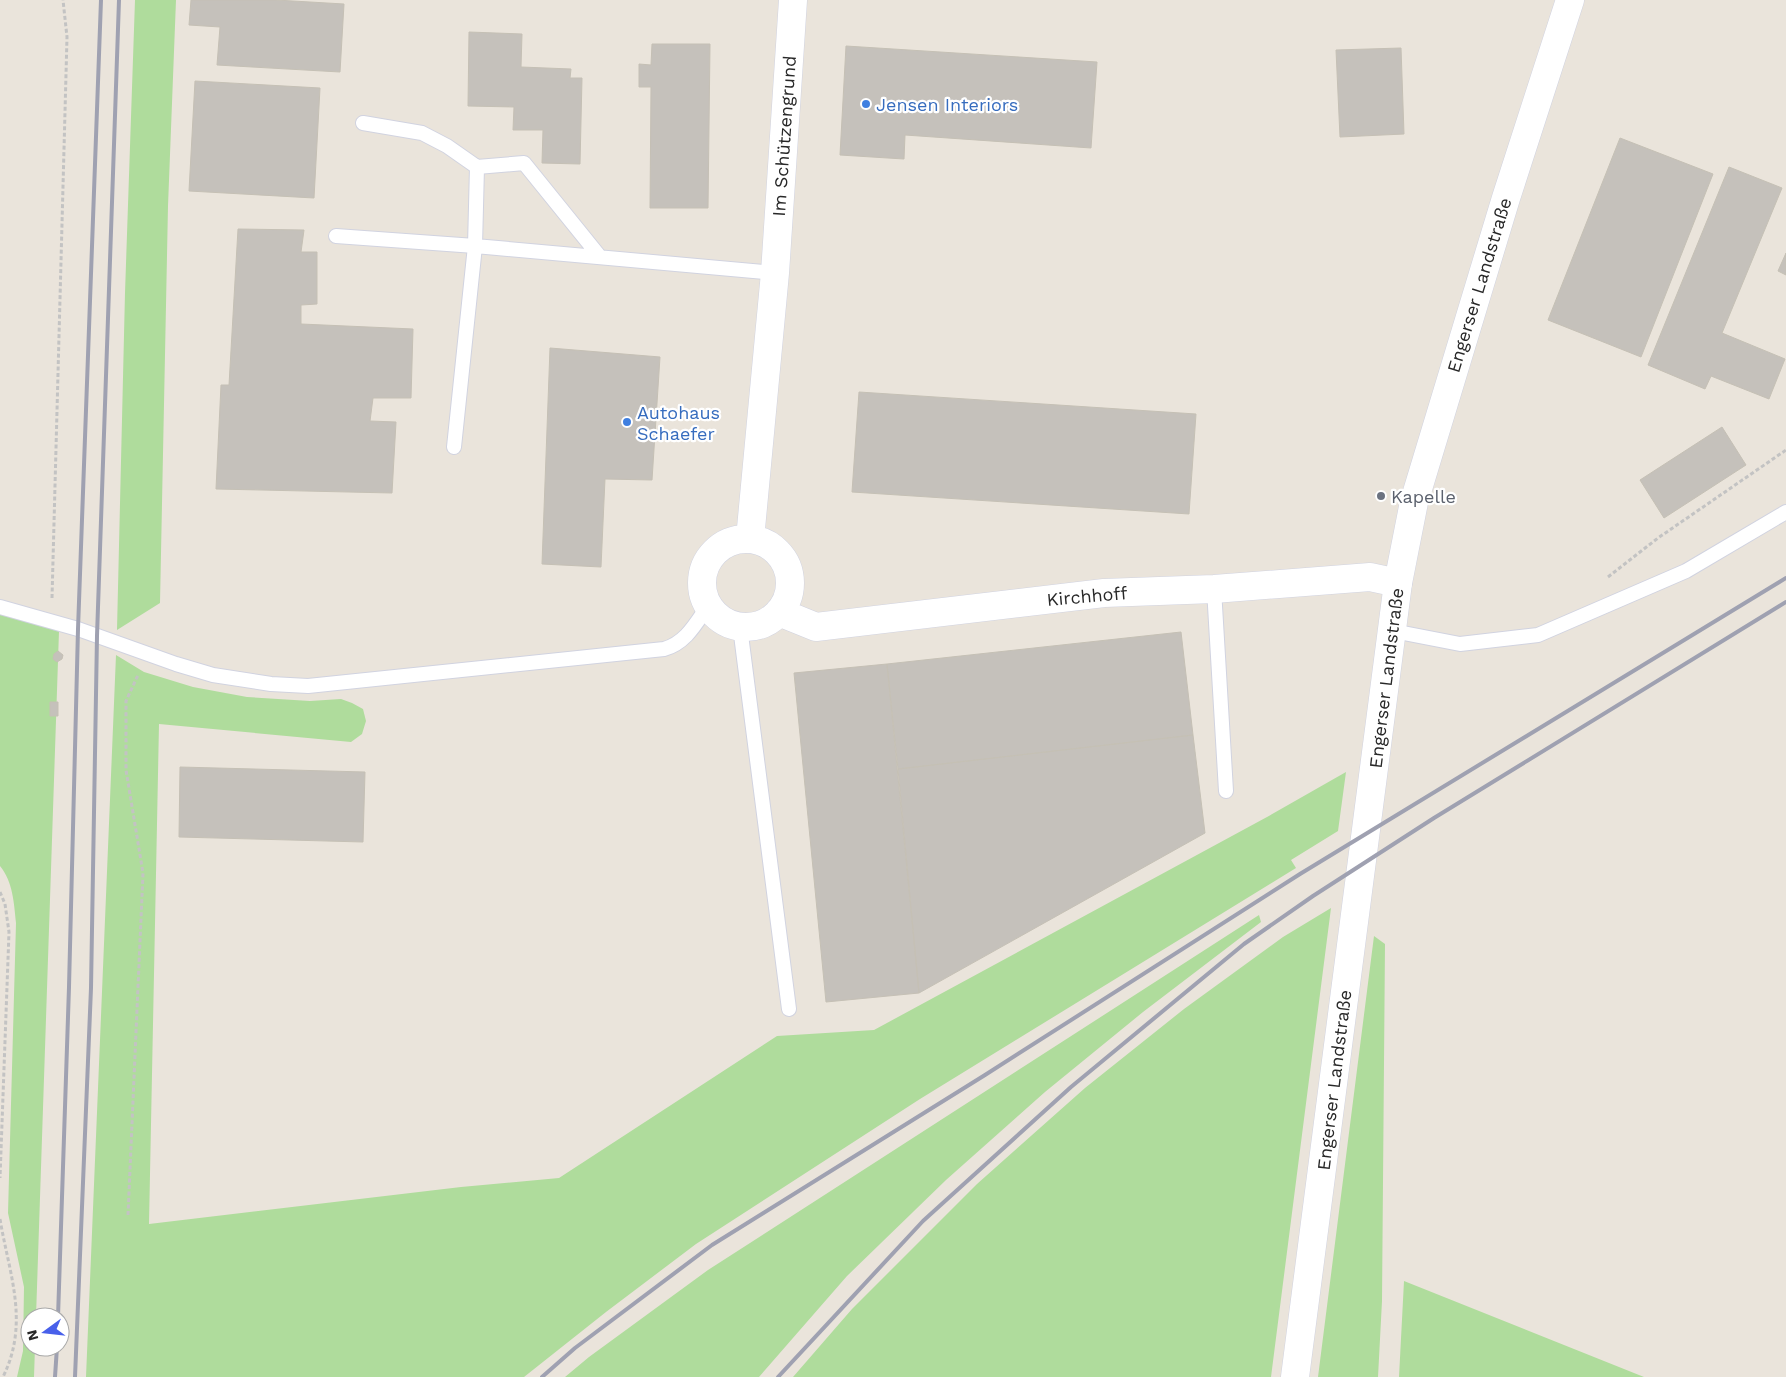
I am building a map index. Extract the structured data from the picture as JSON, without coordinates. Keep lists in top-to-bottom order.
{
  "streets": {
    "street": ["Im Schützengrund", "Engerser Landstraße", "Kirchhoff"]
  },
  "crossings": [
    ["Im Schützengrund", "Kirchhoff"],
    ["Engerser Landstraße", "Kirchhoff"]
  ],
  "places": ["Jensen Interiors", "Autohaus Schaefer", "Kapelle"],
  "north": "left"
}
